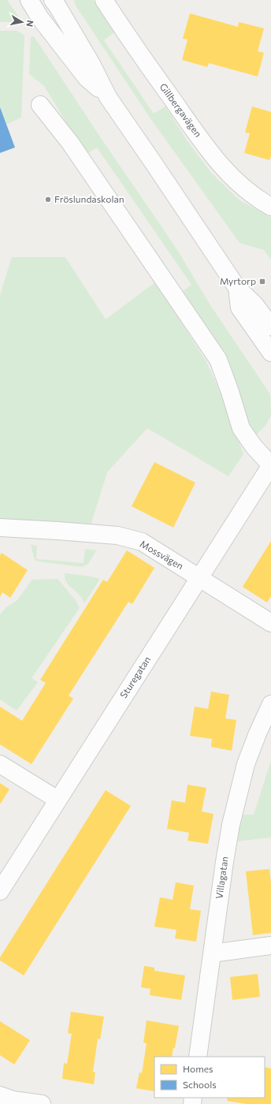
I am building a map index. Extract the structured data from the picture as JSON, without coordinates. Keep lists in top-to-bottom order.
{
  "streets": {
    "street": [
      "Gillbergavägen",
      "Mossvägen",
      "Sturegatan",
      "Villagatan"
    ]
  },
  "crossings": [
    ["Mossvägen", "Sturegatan"]
  ],
  "places": {
    "other": ["Fröslundaskolan"],
    "transit": ["Myrtorp"]
  },
  "legend": ["Homes", "Schools"],
  "north": "right"
}
